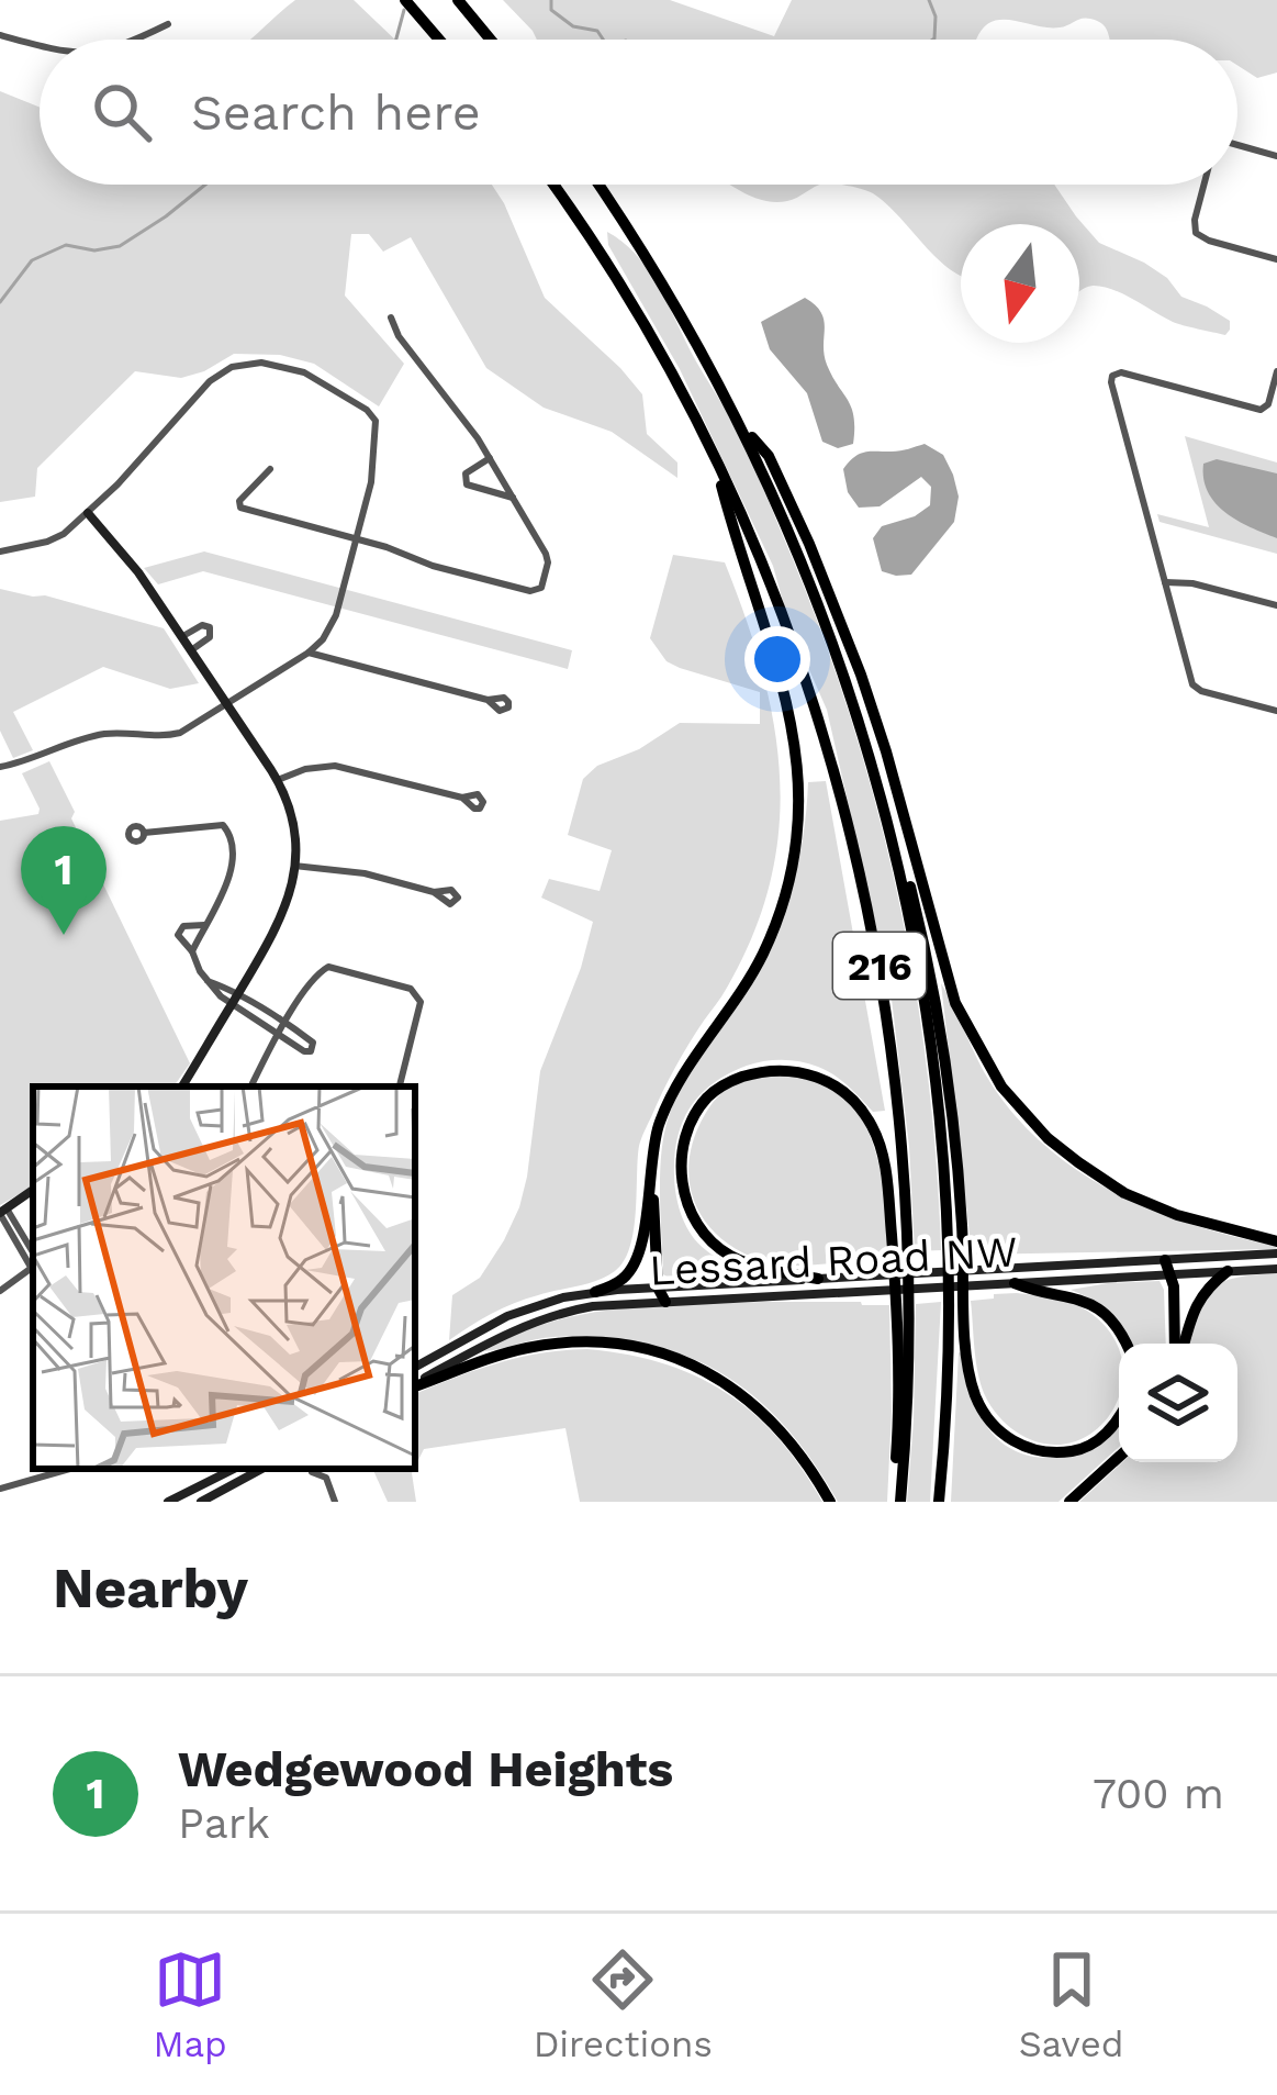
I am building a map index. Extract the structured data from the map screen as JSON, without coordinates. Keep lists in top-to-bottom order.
{
  "streets": {
    "highway": ["216"],
    "main road": ["Lessard Road NW"]
  },
  "north": "bottom",
  "page": {
    "search": "Search here",
    "pins": "1",
    "heading": "Nearby",
    "list": [
      {
        "mark": "1",
        "name": "Wedgewood Heights",
        "note": "Park",
        "value": "700 m"
      }
    ],
    "nav": ["Map", "Directions", "Saved"]
  }
}
